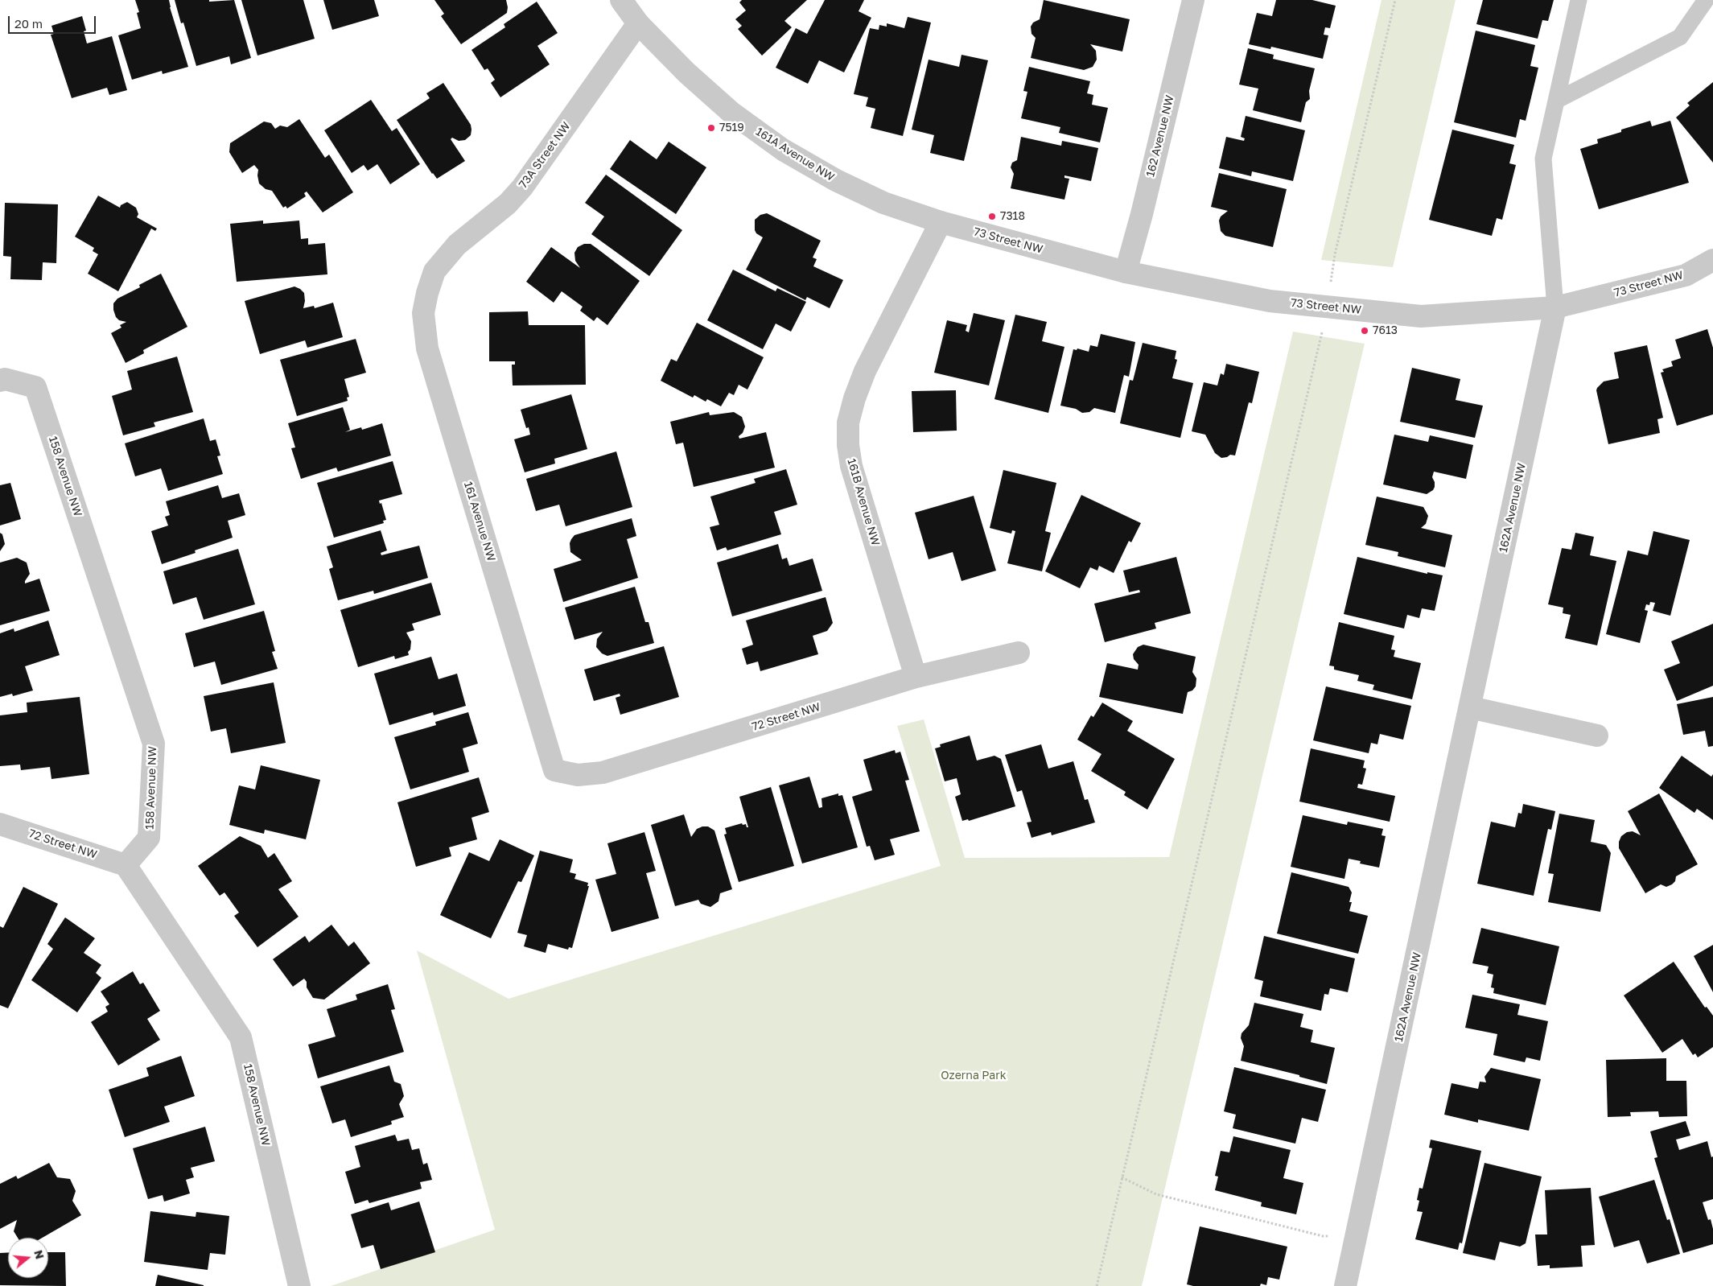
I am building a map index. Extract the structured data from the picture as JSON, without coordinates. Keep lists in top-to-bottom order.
{
  "streets": {
    "street": [
      "162 Avenue NW",
      "161A Avenue NW",
      "73A Street NW",
      "73 Street NW",
      "158 Avenue NW",
      "161B Avenue NW",
      "162A Avenue NW",
      "161 Avenue NW",
      "72 Street NW"
    ]
  },
  "crossings": [
    ["162 Avenue NW", "73 Street NW"],
    ["161A Avenue NW", "73A Street NW"],
    ["161A Avenue NW", "73 Street NW"],
    ["161A Avenue NW", "161B Avenue NW"],
    ["73A Street NW", "161 Avenue NW"],
    ["73 Street NW", "161B Avenue NW"],
    ["73 Street NW", "162A Avenue NW"],
    ["158 Avenue NW", "72 Street NW"],
    ["161B Avenue NW", "72 Street NW"],
    ["161 Avenue NW", "72 Street NW"]
  ],
  "parks": ["Ozerna Park"],
  "places": ["7519", "7318", "7613"],
  "scale_bar": "20 m",
  "north": "right"
}
